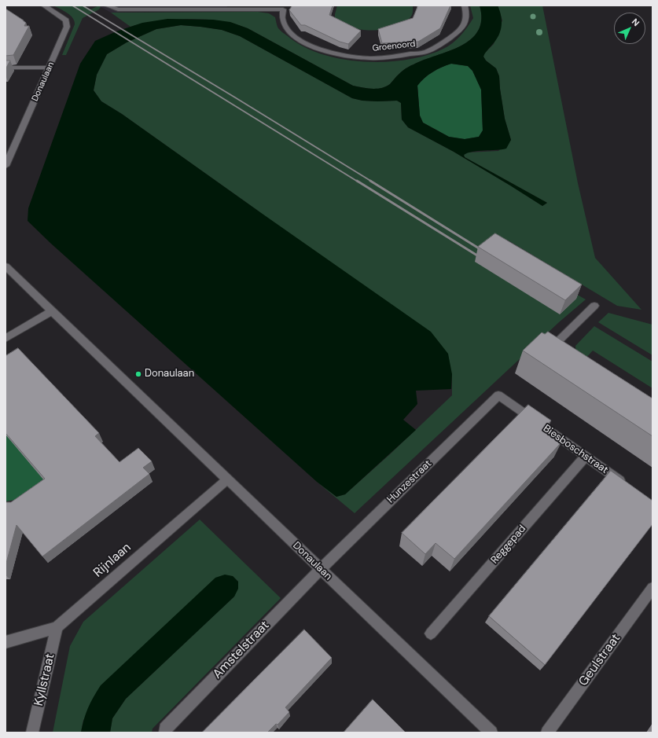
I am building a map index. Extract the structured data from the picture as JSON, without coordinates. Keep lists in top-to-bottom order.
{
  "streets": {
    "street": [
      "Groenoord",
      "Donaulaan",
      "Biesboschstraat",
      "Hunzestraat",
      "Reggepad",
      "Rijnlaan",
      "Amstelstraat",
      "Geulstraat",
      "Kyllstraat"
    ]
  },
  "crossings": [
    ["Donaulaan", "Hunzestraat"],
    ["Donaulaan", "Rijnlaan"],
    ["Donaulaan", "Amstelstraat"],
    ["Biesboschstraat", "Hunzestraat"],
    ["Biesboschstraat", "Reggepad"],
    ["Hunzestraat", "Amstelstraat"],
    ["Rijnlaan", "Kyllstraat"]
  ],
  "places": ["Donaulaan"],
  "north": "top right"
}
